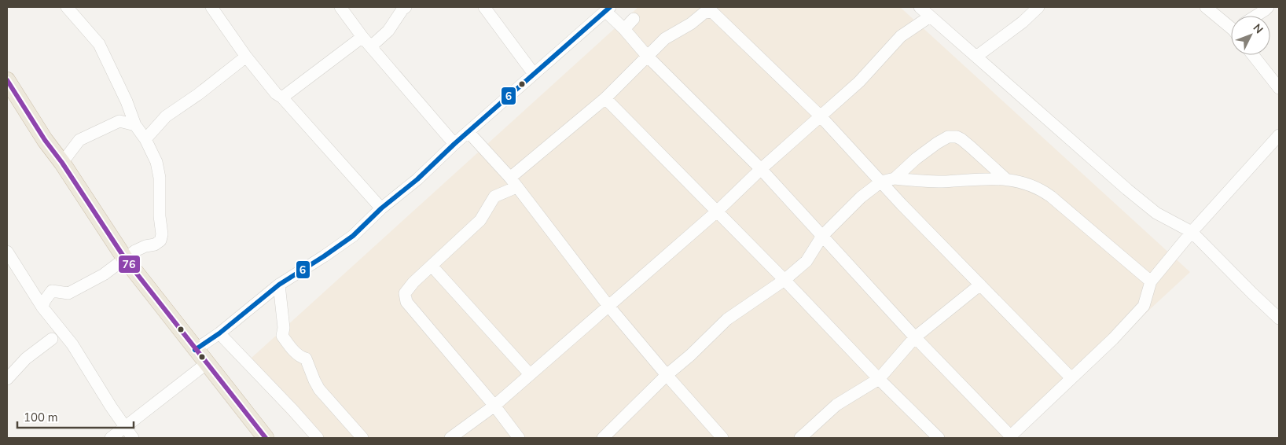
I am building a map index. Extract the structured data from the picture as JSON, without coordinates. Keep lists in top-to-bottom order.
{
  "lines": ["transit line 6", "transit line 76"],
  "scale_bar": "100 m",
  "north": "top right"
}
